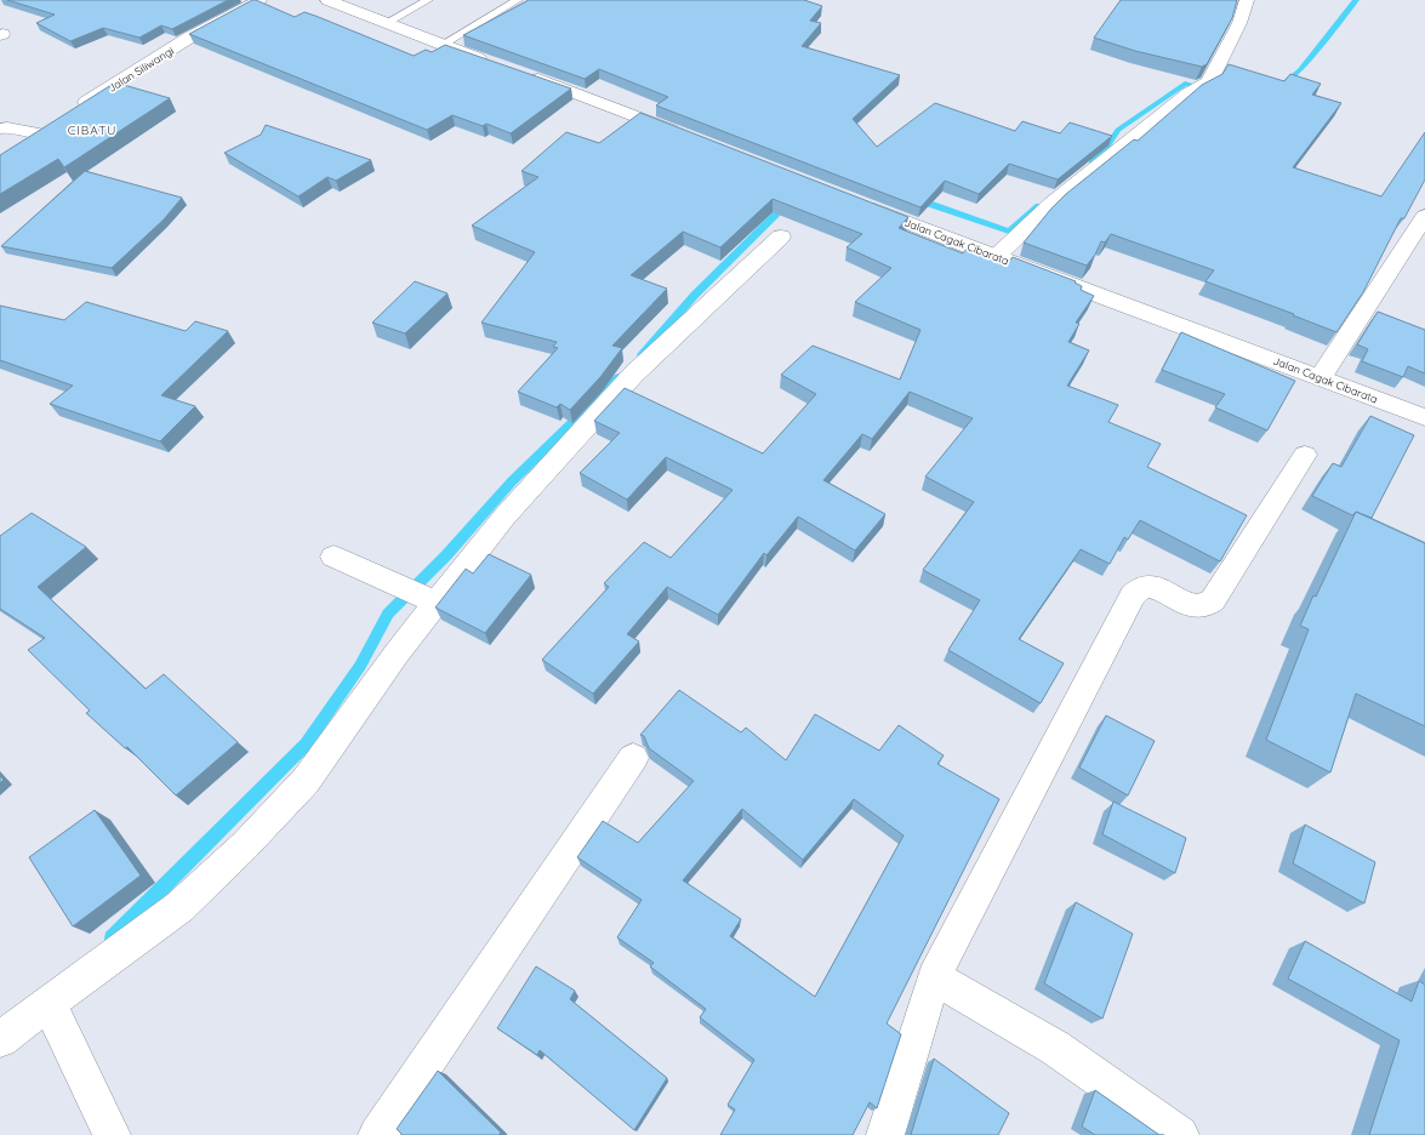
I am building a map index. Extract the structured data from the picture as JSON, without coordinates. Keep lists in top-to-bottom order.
{
  "streets": {
    "main road": ["Jalan Siliwangi", "Jalan Cagak Cibarata"]
  },
  "districts": ["CIBATU"]
}
